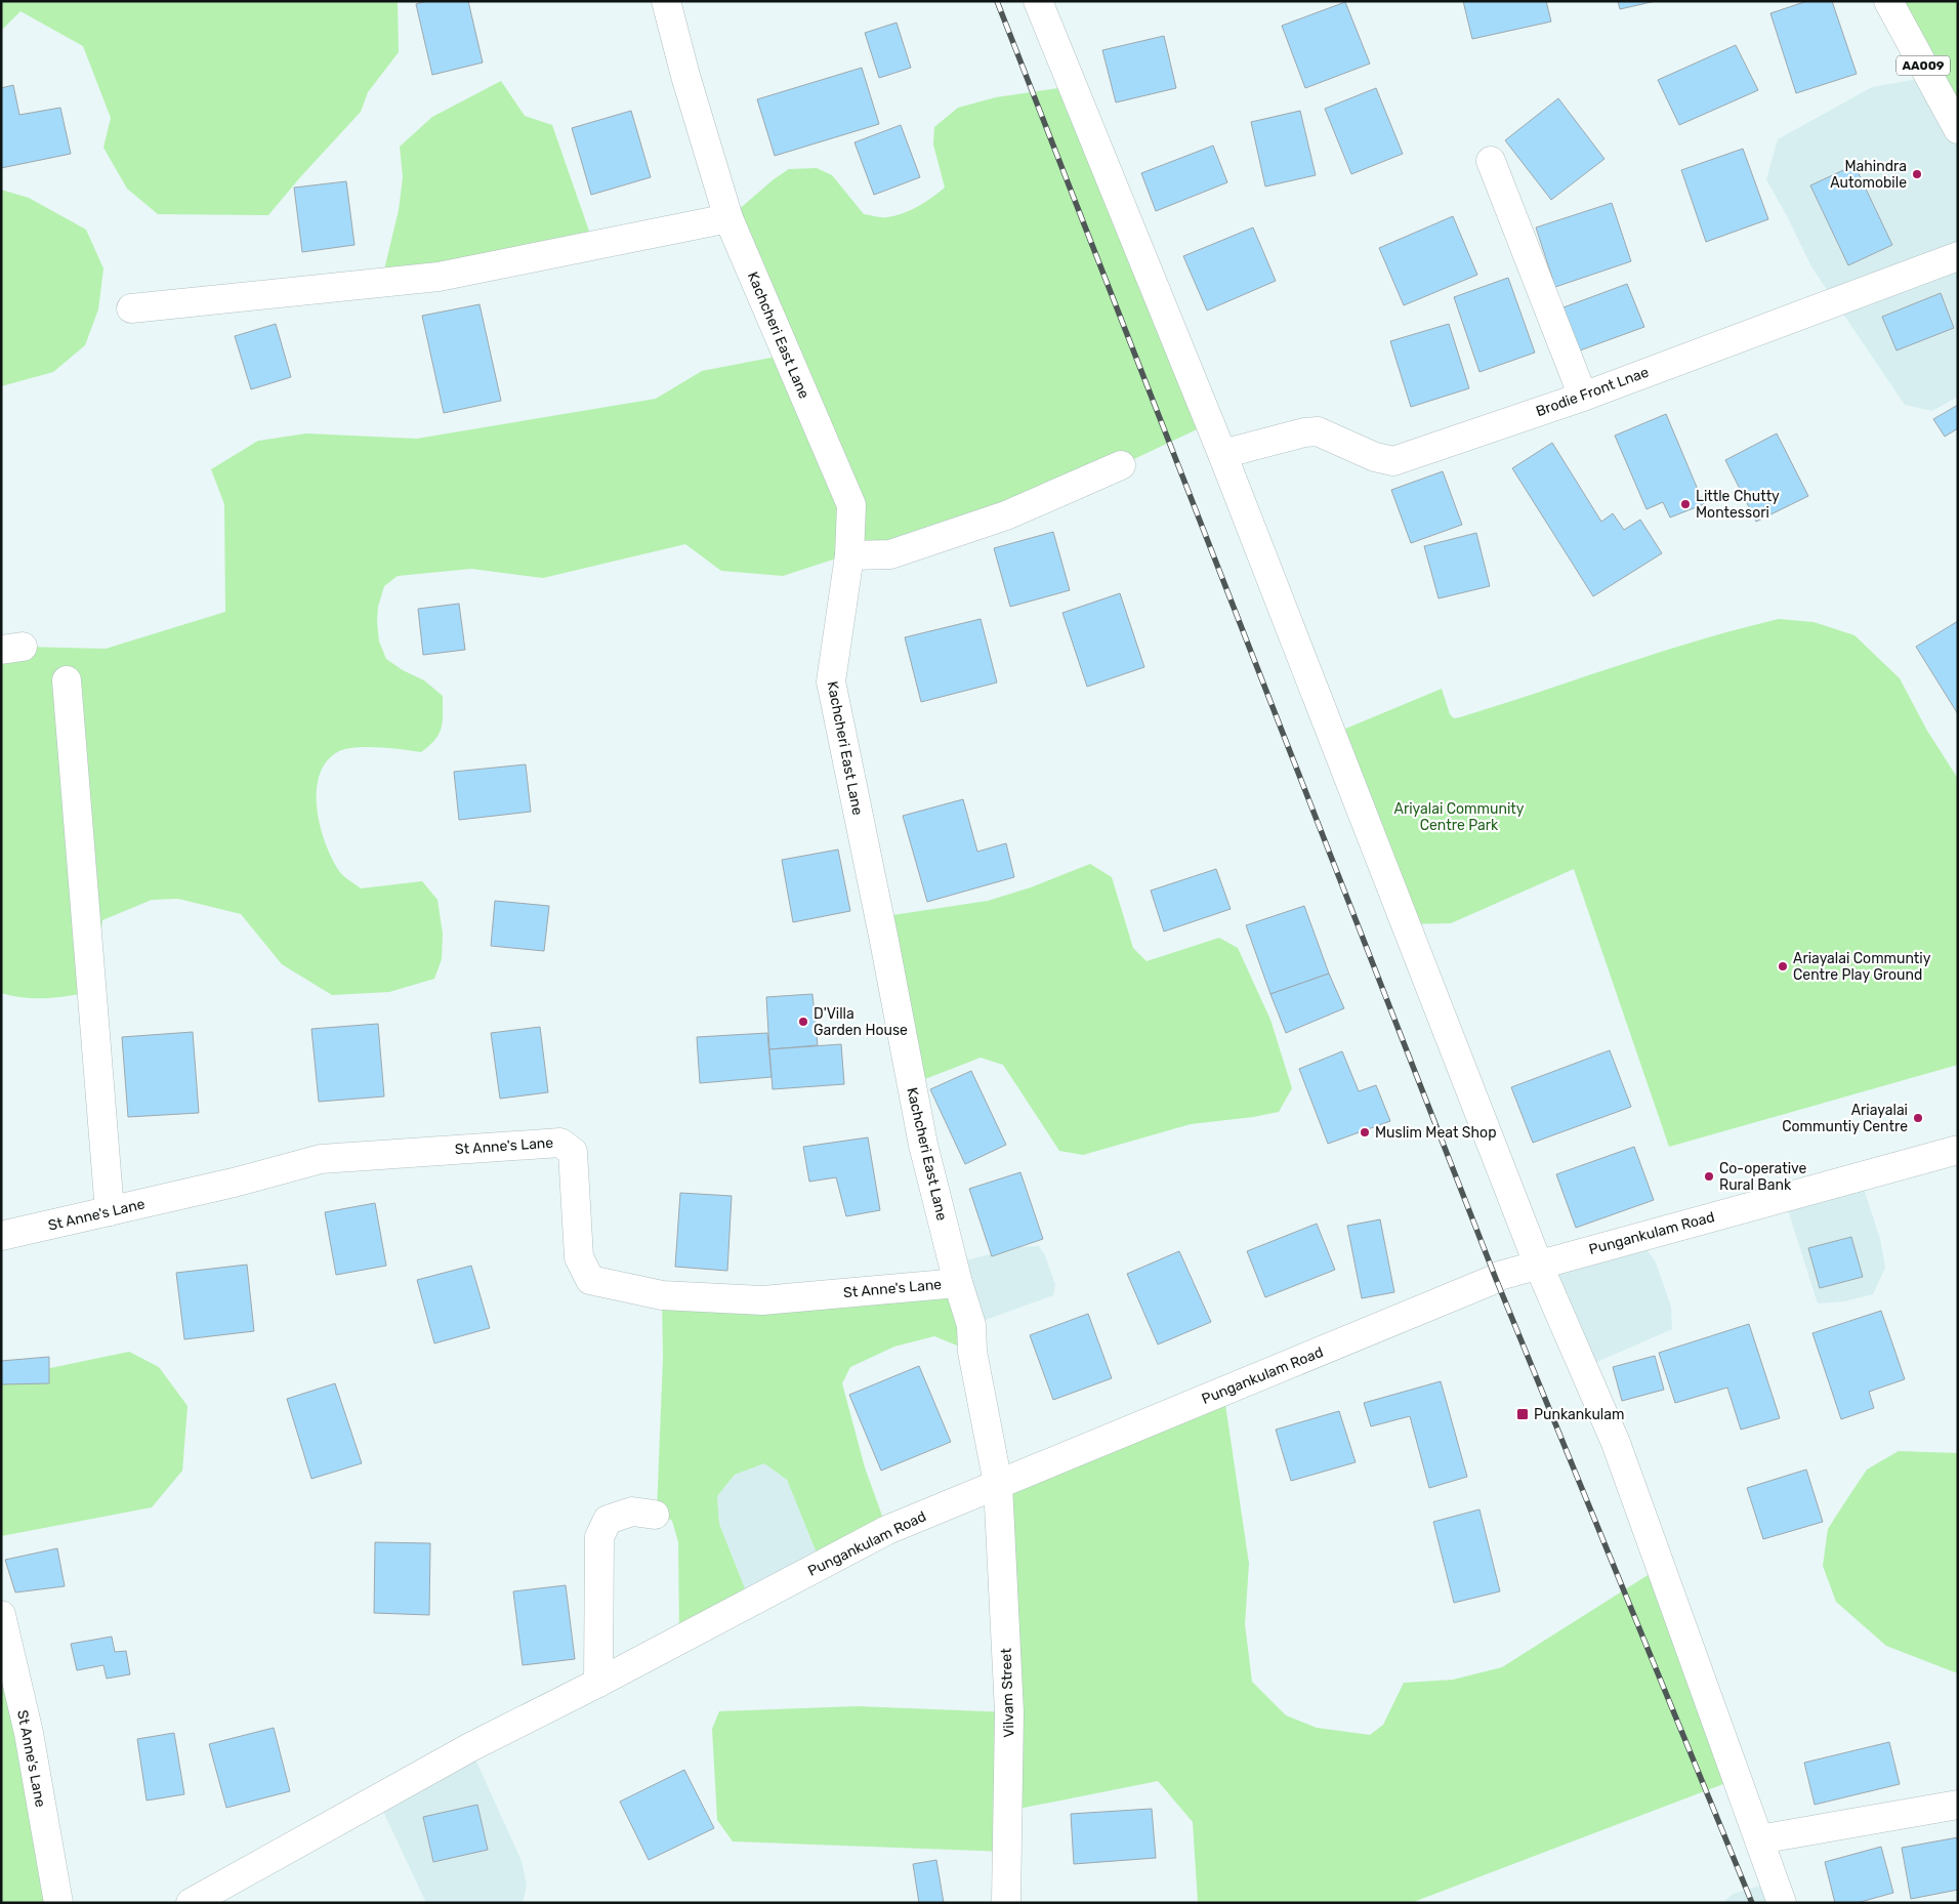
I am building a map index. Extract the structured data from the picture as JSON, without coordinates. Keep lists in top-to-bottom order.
{
  "streets": {
    "main road": [
      "AA009",
      "Kachcheri East Lane",
      "Brodie Front Lnae",
      "St Anne's Lane",
      "Pungankulam Road",
      "Vilvam Street"
    ]
  },
  "crossings": [
    ["Kachcheri East Lane", "St Anne's Lane"],
    ["Kachcheri East Lane", "Pungankulam Road"],
    ["Kachcheri East Lane", "Vilvam Street"],
    ["Pungankulam Road", "Vilvam Street"]
  ],
  "parks": ["Ariyalai Community Centre Park"],
  "places": {
    "other": [
      "Mahindra Automobile",
      "Little Chutty Montessori",
      "Ariayalai Communtiy Centre Play Ground",
      "D'Villa Garden House",
      "Ariayalai Communtiy Centre",
      "Muslim Meat Shop",
      "Co-operative Rural Bank"
    ],
    "transit": ["Punkankulam"]
  }
}
